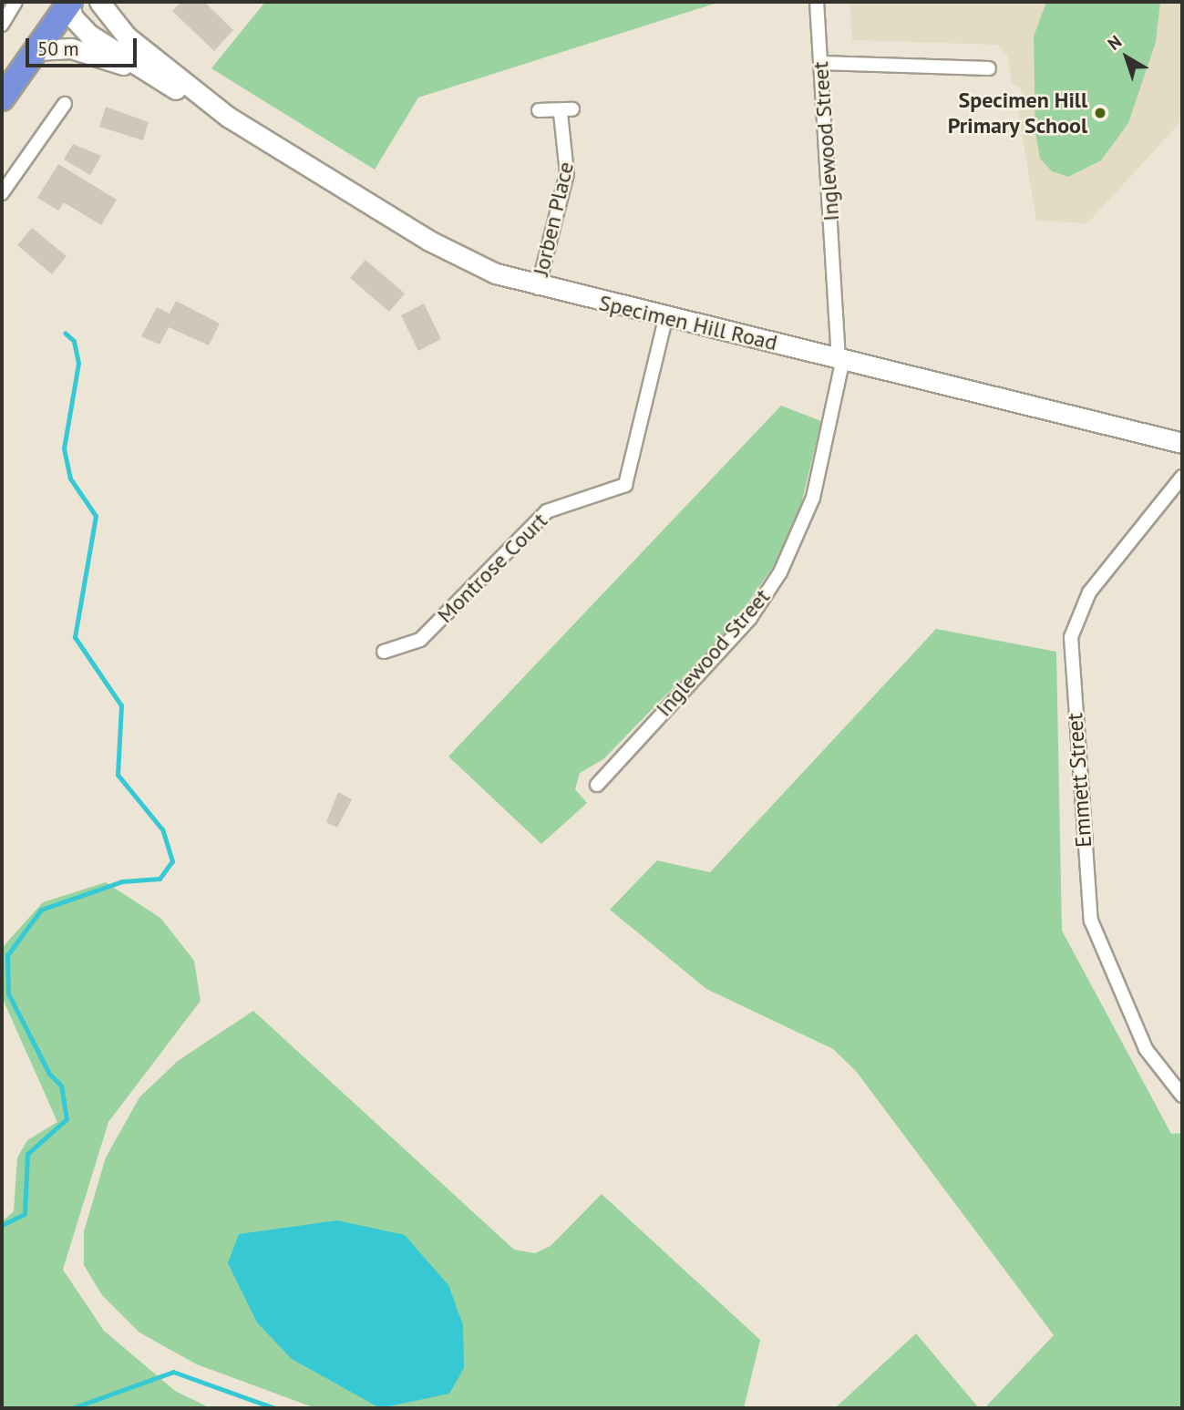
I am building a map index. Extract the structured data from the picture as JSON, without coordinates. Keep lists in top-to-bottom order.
{
  "streets": {
    "main road": ["Specimen Hill Road"],
    "street": [
      "Inglewood Street",
      "Jorben Place",
      "Montrose Court",
      "Emmett Street"
    ]
  },
  "crossings": [
    ["Inglewood Street", "Specimen Hill Road"],
    ["Jorben Place", "Specimen Hill Road"],
    ["Specimen Hill Road", "Montrose Court"]
  ],
  "places": ["Specimen Hill Primary School"],
  "scale_bar": "50 m",
  "north": "top left"
}
